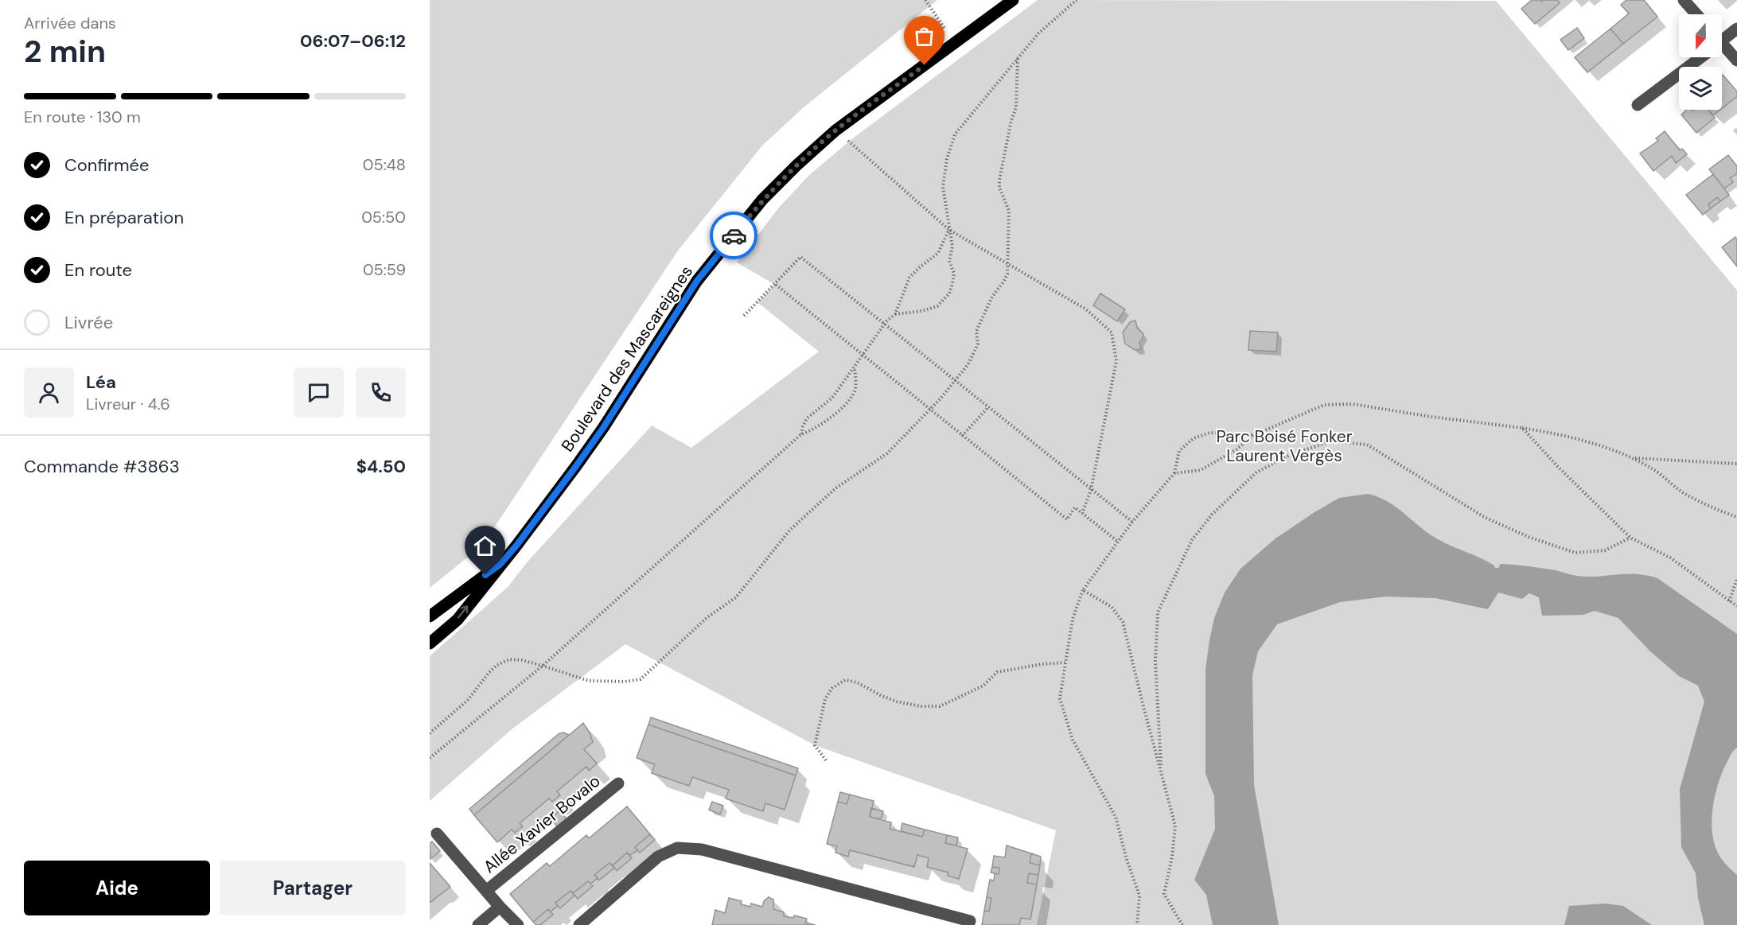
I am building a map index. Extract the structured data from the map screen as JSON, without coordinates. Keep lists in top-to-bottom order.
{
  "streets": {
    "main road": ["Boulevard des Mascareignes"],
    "street": ["Allée Xavier Bovalo"]
  },
  "parks": ["Parc Boisé Fonker Laurent Vergès"],
  "north": "bottom",
  "page": {
    "heading": ["2 min", "Arrivée dans", "06:07–06:12"],
    "panel": [
      "Léa",
      "Livreur · 4.6",
      "Commande #3863",
      "$4.50"
    ],
    "bar": "En route · 130 m",
    "list": [
      ["Confirmée", "05:48"],
      ["En préparation", "05:50"],
      ["En route", "05:59"],
      "Livrée"
    ],
    "buttons": ["Aide", "Partager"]
  }
}
